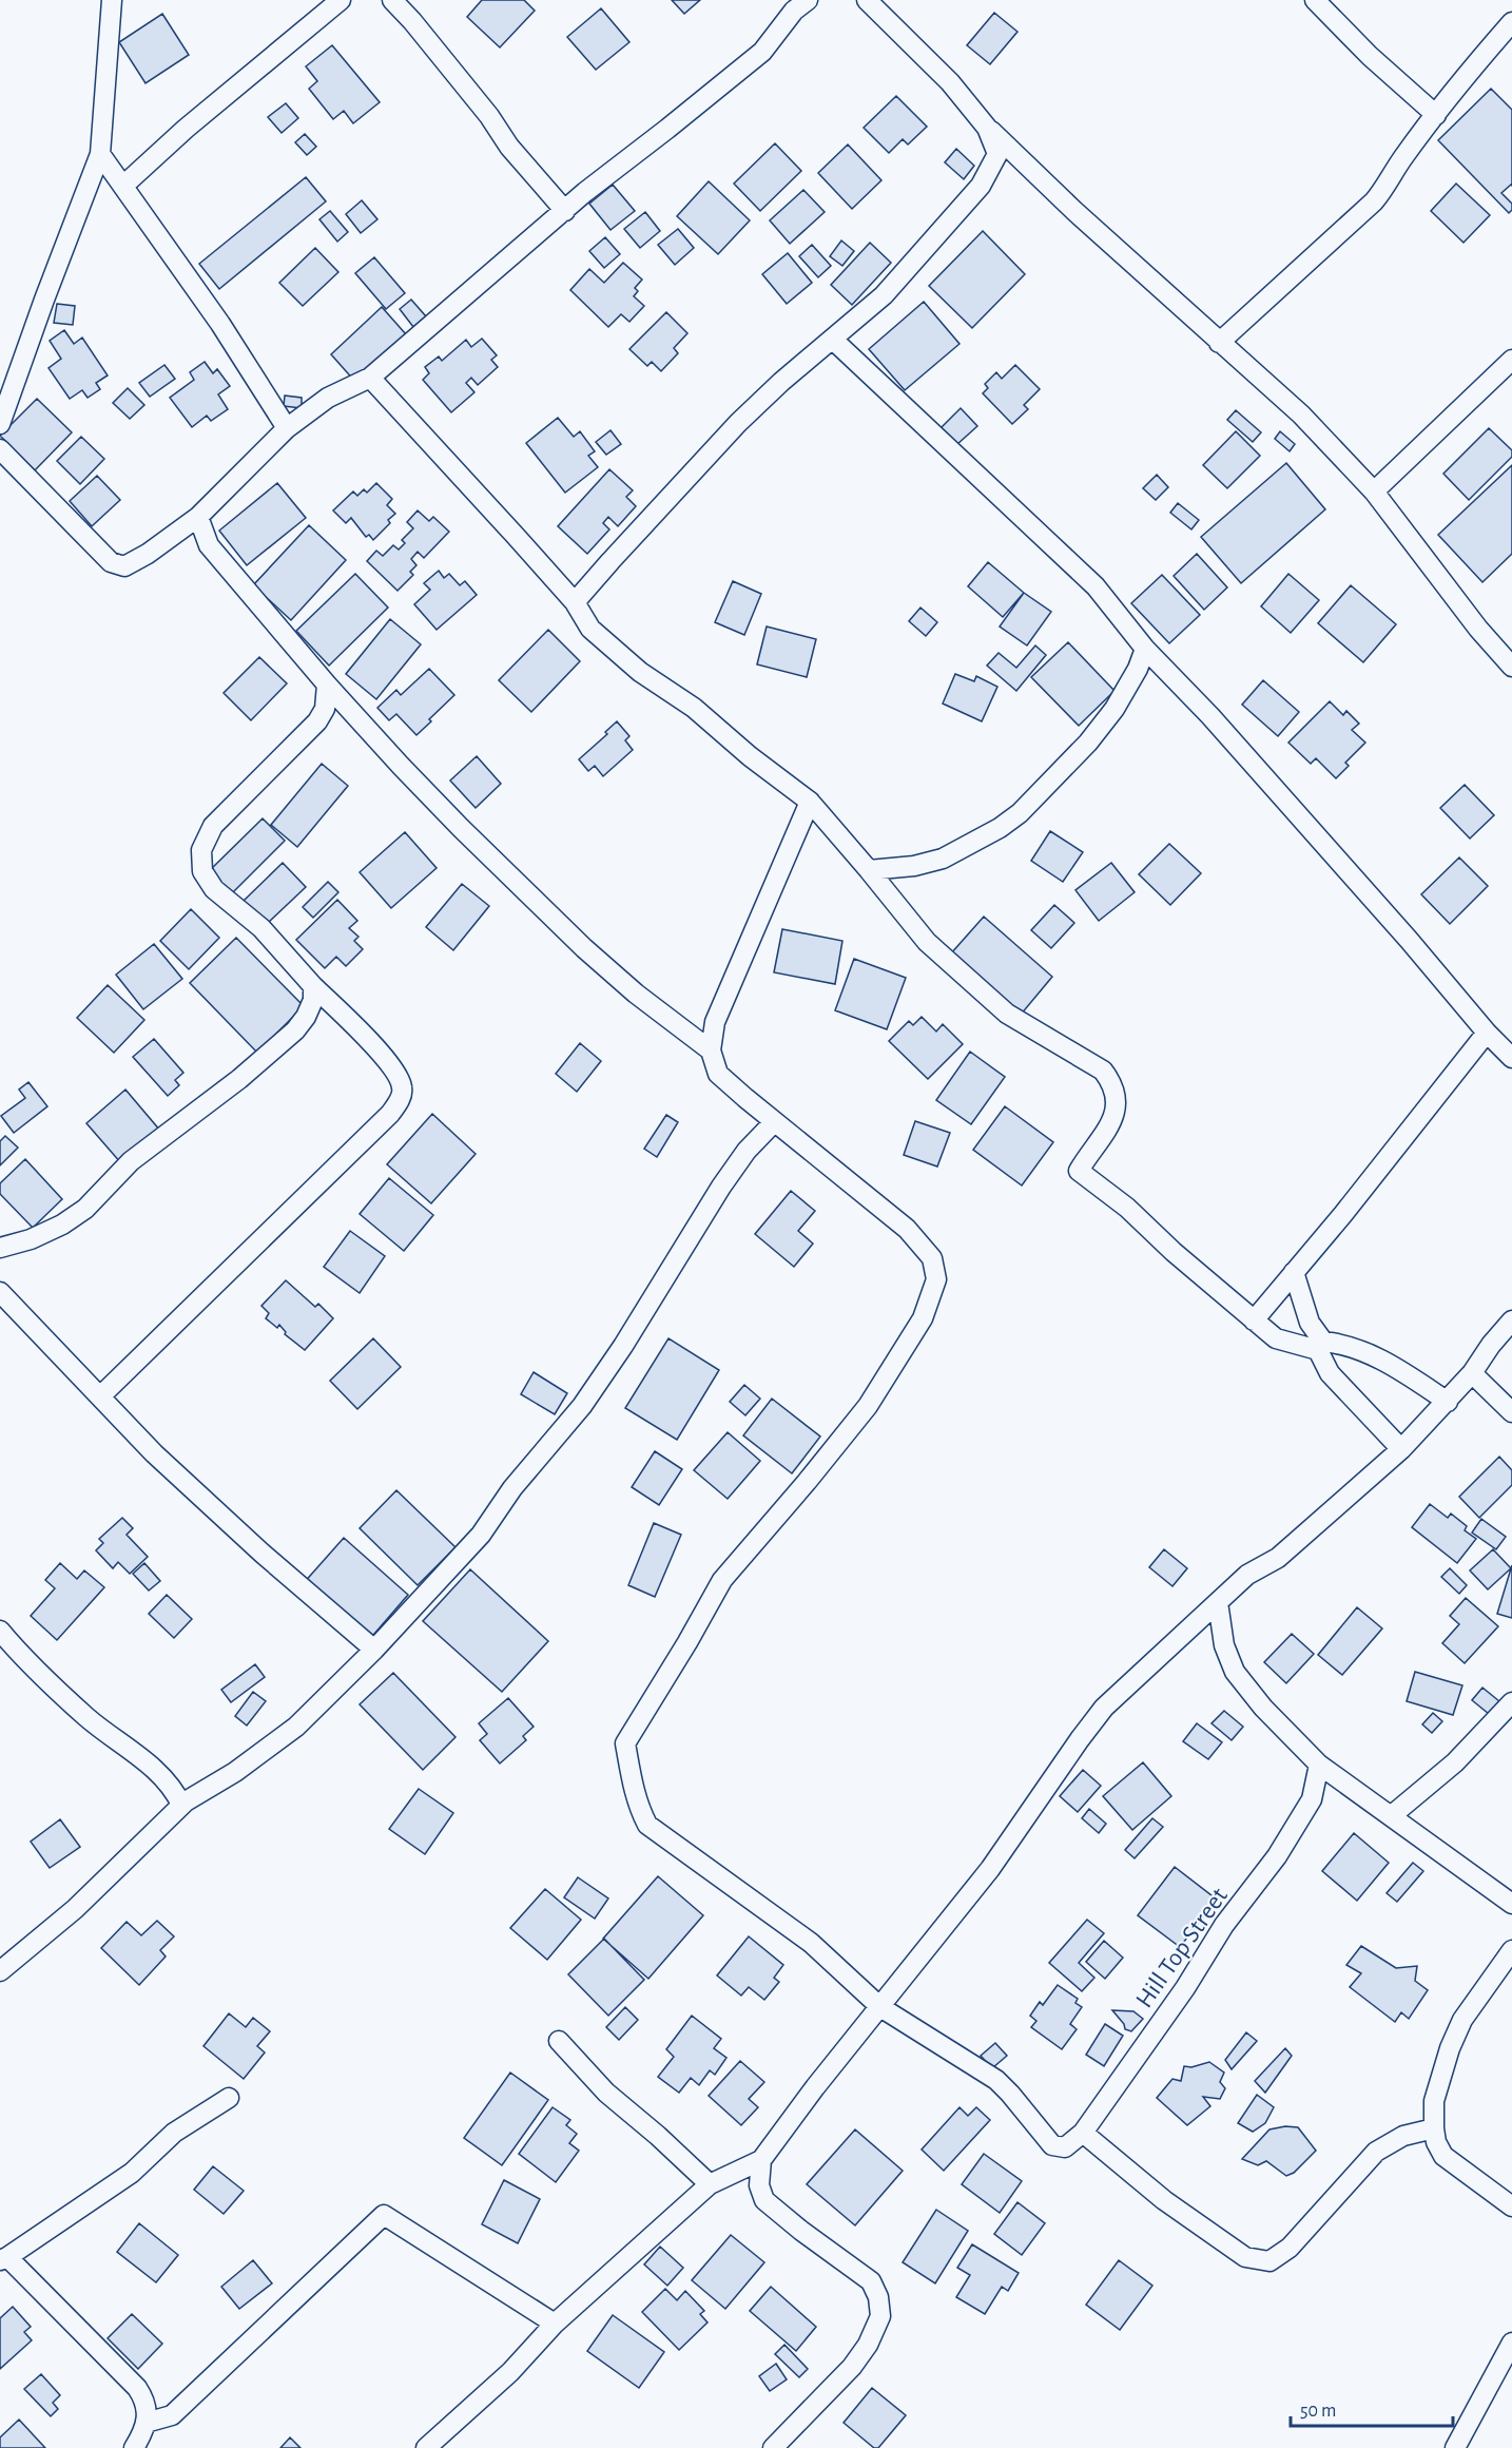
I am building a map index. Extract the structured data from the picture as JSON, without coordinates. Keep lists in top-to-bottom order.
{
  "streets": {
    "street": ["Hill Top Street"]
  },
  "scale_bar": "50 m"
}
